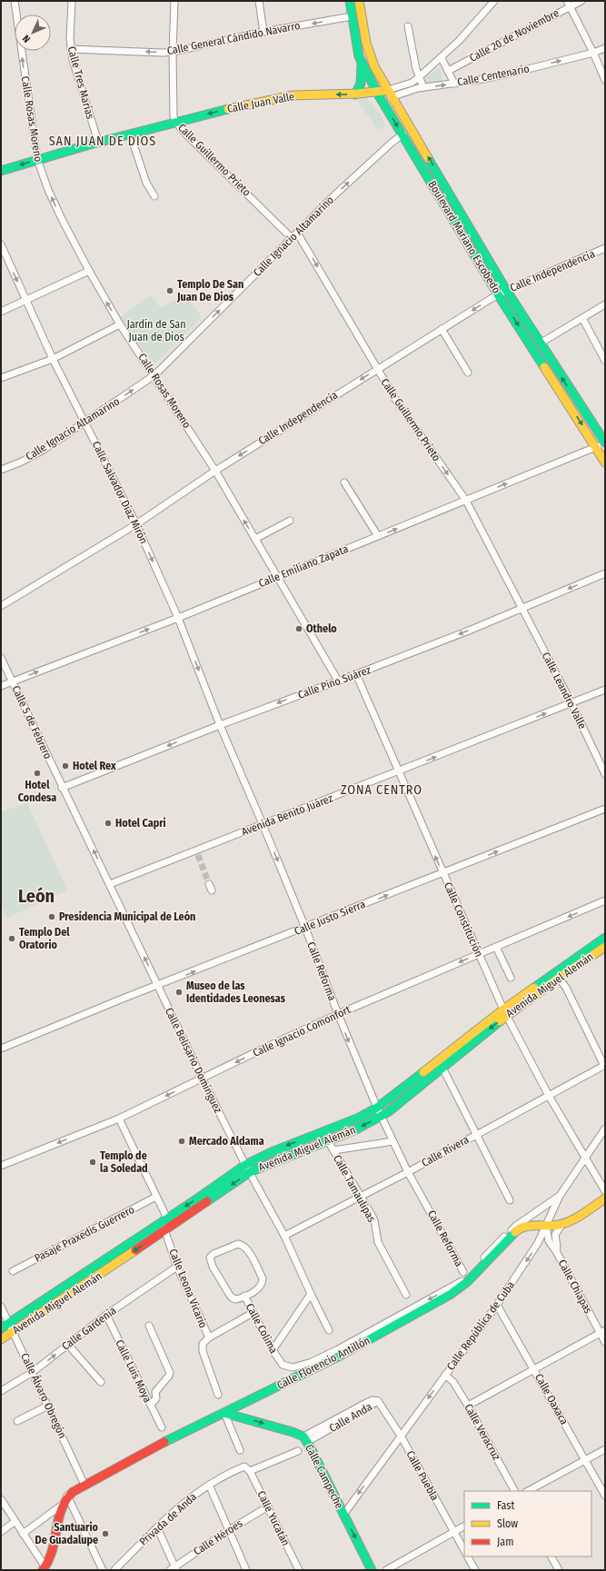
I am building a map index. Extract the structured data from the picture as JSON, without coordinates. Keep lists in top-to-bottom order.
{
  "streets": {
    "main road": [
      "Calle Juan Valle",
      "Boulevard Mariano Escobedo",
      "Avenida Miguel Alemán",
      "Calle Florencio Antillón",
      "Calle Campeche"
    ],
    "street": [
      "Calle 20 de Noviembre",
      "Calle General Cándido Navarro",
      "Calle Centenario",
      "Calle Tres Marías",
      "Calle Rosas Moreno",
      "Calle Guillermo Prieto",
      "Calle Ignacio Altamarino",
      "Calle Independencia",
      "Calle Salvador Díaz Mirón",
      "Calle Emiliano Zapata",
      "Calle Pino Suárez",
      "Calle Leandro Valle",
      "Calle 5 de Febrero",
      "Avenida Benito Juárez",
      "Calle Justo Sierra",
      "Calle Constitución",
      "Calle Reforma",
      "Calle Ignacio Comonfort",
      "Calle Belisario Domínguez",
      "Calle Rivera",
      "Calle Tamaulipas",
      "Pasaje Praxedis Guerrero",
      "Calle Chiapas",
      "Calle Leona Vicario",
      "Calle República de Cuba",
      "Calle Gardenia",
      "Calle Colima",
      "Calle Luis Moya",
      "Calle Álvaro Obregón",
      "Calle Oaxaca",
      "Calle Anda",
      "Calle Veracruz",
      "Calle Puebla",
      "Calle Yucatán",
      "Privada de Anda",
      "Calle Héroes"
    ]
  },
  "crossings": [
    ["Calle General Cándido Navarro", "Calle Tres Marías"],
    ["Calle General Cándido Navarro", "Calle Guillermo Prieto"],
    ["Calle General Cándido Navarro", "Boulevard Mariano Escobedo"],
    ["Calle Centenario", "Calle Juan Valle"],
    ["Calle Centenario", "Boulevard Mariano Escobedo"],
    ["Calle Tres Marías", "Calle Juan Valle"],
    ["Calle Juan Valle", "Calle Rosas Moreno"],
    ["Calle Juan Valle", "Calle Guillermo Prieto"],
    ["Calle Juan Valle", "Boulevard Mariano Escobedo"],
    ["Calle Rosas Moreno", "Calle Ignacio Altamarino"],
    ["Calle Rosas Moreno", "Calle Independencia"],
    ["Calle Rosas Moreno", "Calle Emiliano Zapata"],
    ["Calle Rosas Moreno", "Calle Pino Suárez"],
    ["Calle Guillermo Prieto", "Calle Ignacio Altamarino"],
    ["Calle Guillermo Prieto", "Calle Independencia"],
    ["Calle Guillermo Prieto", "Calle Emiliano Zapata"],
    ["Calle Guillermo Prieto", "Calle Pino Suárez"],
    ["Calle Guillermo Prieto", "Calle Leandro Valle"],
    ["Calle Ignacio Altamarino", "Boulevard Mariano Escobedo"],
    ["Calle Ignacio Altamarino", "Calle Salvador Díaz Mirón"],
    ["Boulevard Mariano Escobedo", "Calle Independencia"],
    ["Boulevard Mariano Escobedo", "Calle Emiliano Zapata"],
    ["Calle Independencia", "Calle Salvador Díaz Mirón"],
    ["Calle Salvador Díaz Mirón", "Calle Emiliano Zapata"],
    ["Calle Salvador Díaz Mirón", "Calle Pino Suárez"],
    ["Calle Salvador Díaz Mirón", "Calle Reforma"],
    ["Calle Emiliano Zapata", "Calle 5 de Febrero"],
    ["Calle Pino Suárez", "Calle Leandro Valle"],
    ["Calle Pino Suárez", "Calle 5 de Febrero"],
    ["Calle Pino Suárez", "Calle Constitución"],
    ["Calle Pino Suárez", "Calle Reforma"],
    ["Calle Pino Suárez", "Calle Belisario Domínguez"],
    ["Calle Leandro Valle", "Avenida Benito Juárez"],
    ["Calle 5 de Febrero", "Calle Belisario Domínguez"],
    ["Avenida Benito Juárez", "Calle Constitución"],
    ["Avenida Benito Juárez", "Calle Reforma"],
    ["Avenida Benito Juárez", "Calle Belisario Domínguez"],
    ["Calle Justo Sierra", "Calle Constitución"],
    ["Calle Justo Sierra", "Calle Reforma"],
    ["Calle Justo Sierra", "Calle Belisario Domínguez"],
    ["Calle Constitución", "Avenida Miguel Alemán"],
    ["Calle Constitución", "Calle Ignacio Comonfort"],
    ["Calle Constitución", "Calle Rivera"],
    ["Calle Constitución", "Calle República de Cuba"],
    ["Calle Reforma", "Avenida Miguel Alemán"],
    ["Calle Reforma", "Calle Ignacio Comonfort"],
    ["Calle Reforma", "Calle Rivera"],
    ["Avenida Miguel Alemán", "Calle Belisario Domínguez"],
    ["Avenida Miguel Alemán", "Calle Tamaulipas"],
    ["Avenida Miguel Alemán", "Calle Leona Vicario"],
    ["Avenida Miguel Alemán", "Calle Álvaro Obregón"],
    ["Calle Ignacio Comonfort", "Calle Belisario Domínguez"],
    ["Calle Ignacio Comonfort", "Calle Leona Vicario"],
    ["Calle Belisario Domínguez", "Calle Rivera"],
    ["Calle Rivera", "Calle Tamaulipas"],
    ["Pasaje Praxedis Guerrero", "Calle Leona Vicario"],
    ["Calle Chiapas", "Calle República de Cuba"],
    ["Calle Chiapas", "Calle Florencio Antillón"],
    ["Calle Leona Vicario", "Calle Gardenia"],
    ["Calle República de Cuba", "Calle Florencio Antillón"],
    ["Calle República de Cuba", "Calle Oaxaca"],
    ["Calle República de Cuba", "Calle Veracruz"],
    ["Calle República de Cuba", "Calle Puebla"],
    ["Calle República de Cuba", "Calle Campeche"],
    ["Calle Gardenia", "Calle Luis Moya"],
    ["Calle Gardenia", "Calle Álvaro Obregón"],
    ["Calle Colima", "Calle Florencio Antillón"],
    ["Calle Florencio Antillón", "Calle Álvaro Obregón"],
    ["Calle Florencio Antillón", "Calle Campeche"],
    ["Calle Anda", "Calle Puebla"],
    ["Calle Anda", "Calle Campeche"],
    ["Calle Yucatán", "Privada de Anda"],
    ["Calle Yucatán", "Calle Héroes"]
  ],
  "one_way": [
    "Calle General Cándido Navarro",
    "Calle Centenario",
    "Calle Juan Valle",
    "Calle Rosas Moreno",
    "Calle Guillermo Prieto",
    "Calle Ignacio Altamarino",
    "Calle Independencia",
    "Calle Salvador Díaz Mirón",
    "Calle Emiliano Zapata",
    "Calle Pino Suárez",
    "Avenida Benito Juárez",
    "Calle Justo Sierra",
    "Calle Reforma",
    "Calle Ignacio Comonfort",
    "Calle Belisario Domínguez",
    "Calle República de Cuba",
    "Calle Campeche"
  ],
  "districts": ["SAN JUAN DE DIOS", "ZONA CENTRO", "León"],
  "parks": ["Jardín de San Juan de Dios"],
  "places": [
    "Templo De San Juan De Dios",
    "Othelo",
    "Hotel Rex",
    "Hotel Condesa",
    "Hotel Capri",
    "Presidencia Municipal de León",
    "Templo Del Oratorio",
    "Museo de las Identidades Leonesas",
    "Mercado Aldama",
    "Templo de la Soledad",
    "Santuario De Guadalupe"
  ],
  "legend": ["Fast", "Slow", "Jam"],
  "north": "bottom left"
}
